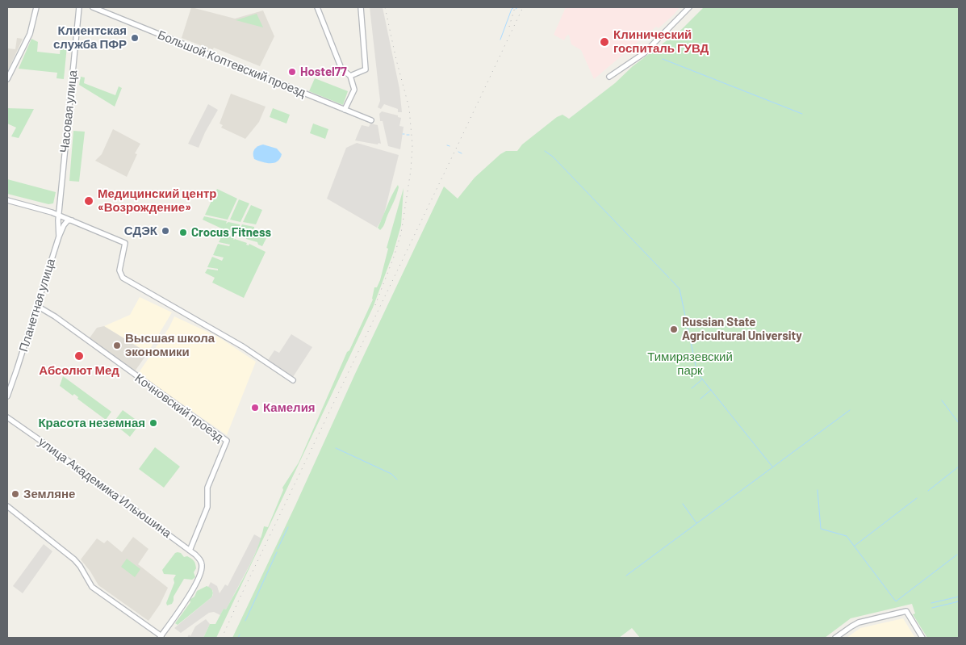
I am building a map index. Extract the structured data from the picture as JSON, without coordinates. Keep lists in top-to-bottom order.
{
  "streets": {
    "street": [
      "Большой Коптевский проезд",
      "Часовая улица",
      "Планетная улица",
      "Кочновский проезд",
      "улица Академика Ильюшина"
    ]
  },
  "crossings": [
    ["Часовая улица", "Планетная улица"],
    ["Планетная улица", "Кочновский проезд"],
    ["Кочновский проезд", "улица Академика Ильюшина"]
  ],
  "parks": ["Тимирязевский парк"],
  "places": [
    "Клиентская служба ПФР",
    "Клинический госпиталь ГУВД",
    "Hostel77",
    "Медицинский центр «Возрождение»",
    "СДЭК",
    "Crocus Fitness",
    "Russian State Agricultural University",
    "Высшая школа экономики",
    "Абсолют Мед",
    "Камелия",
    "Красота неземная",
    "Земляне"
  ]
}
